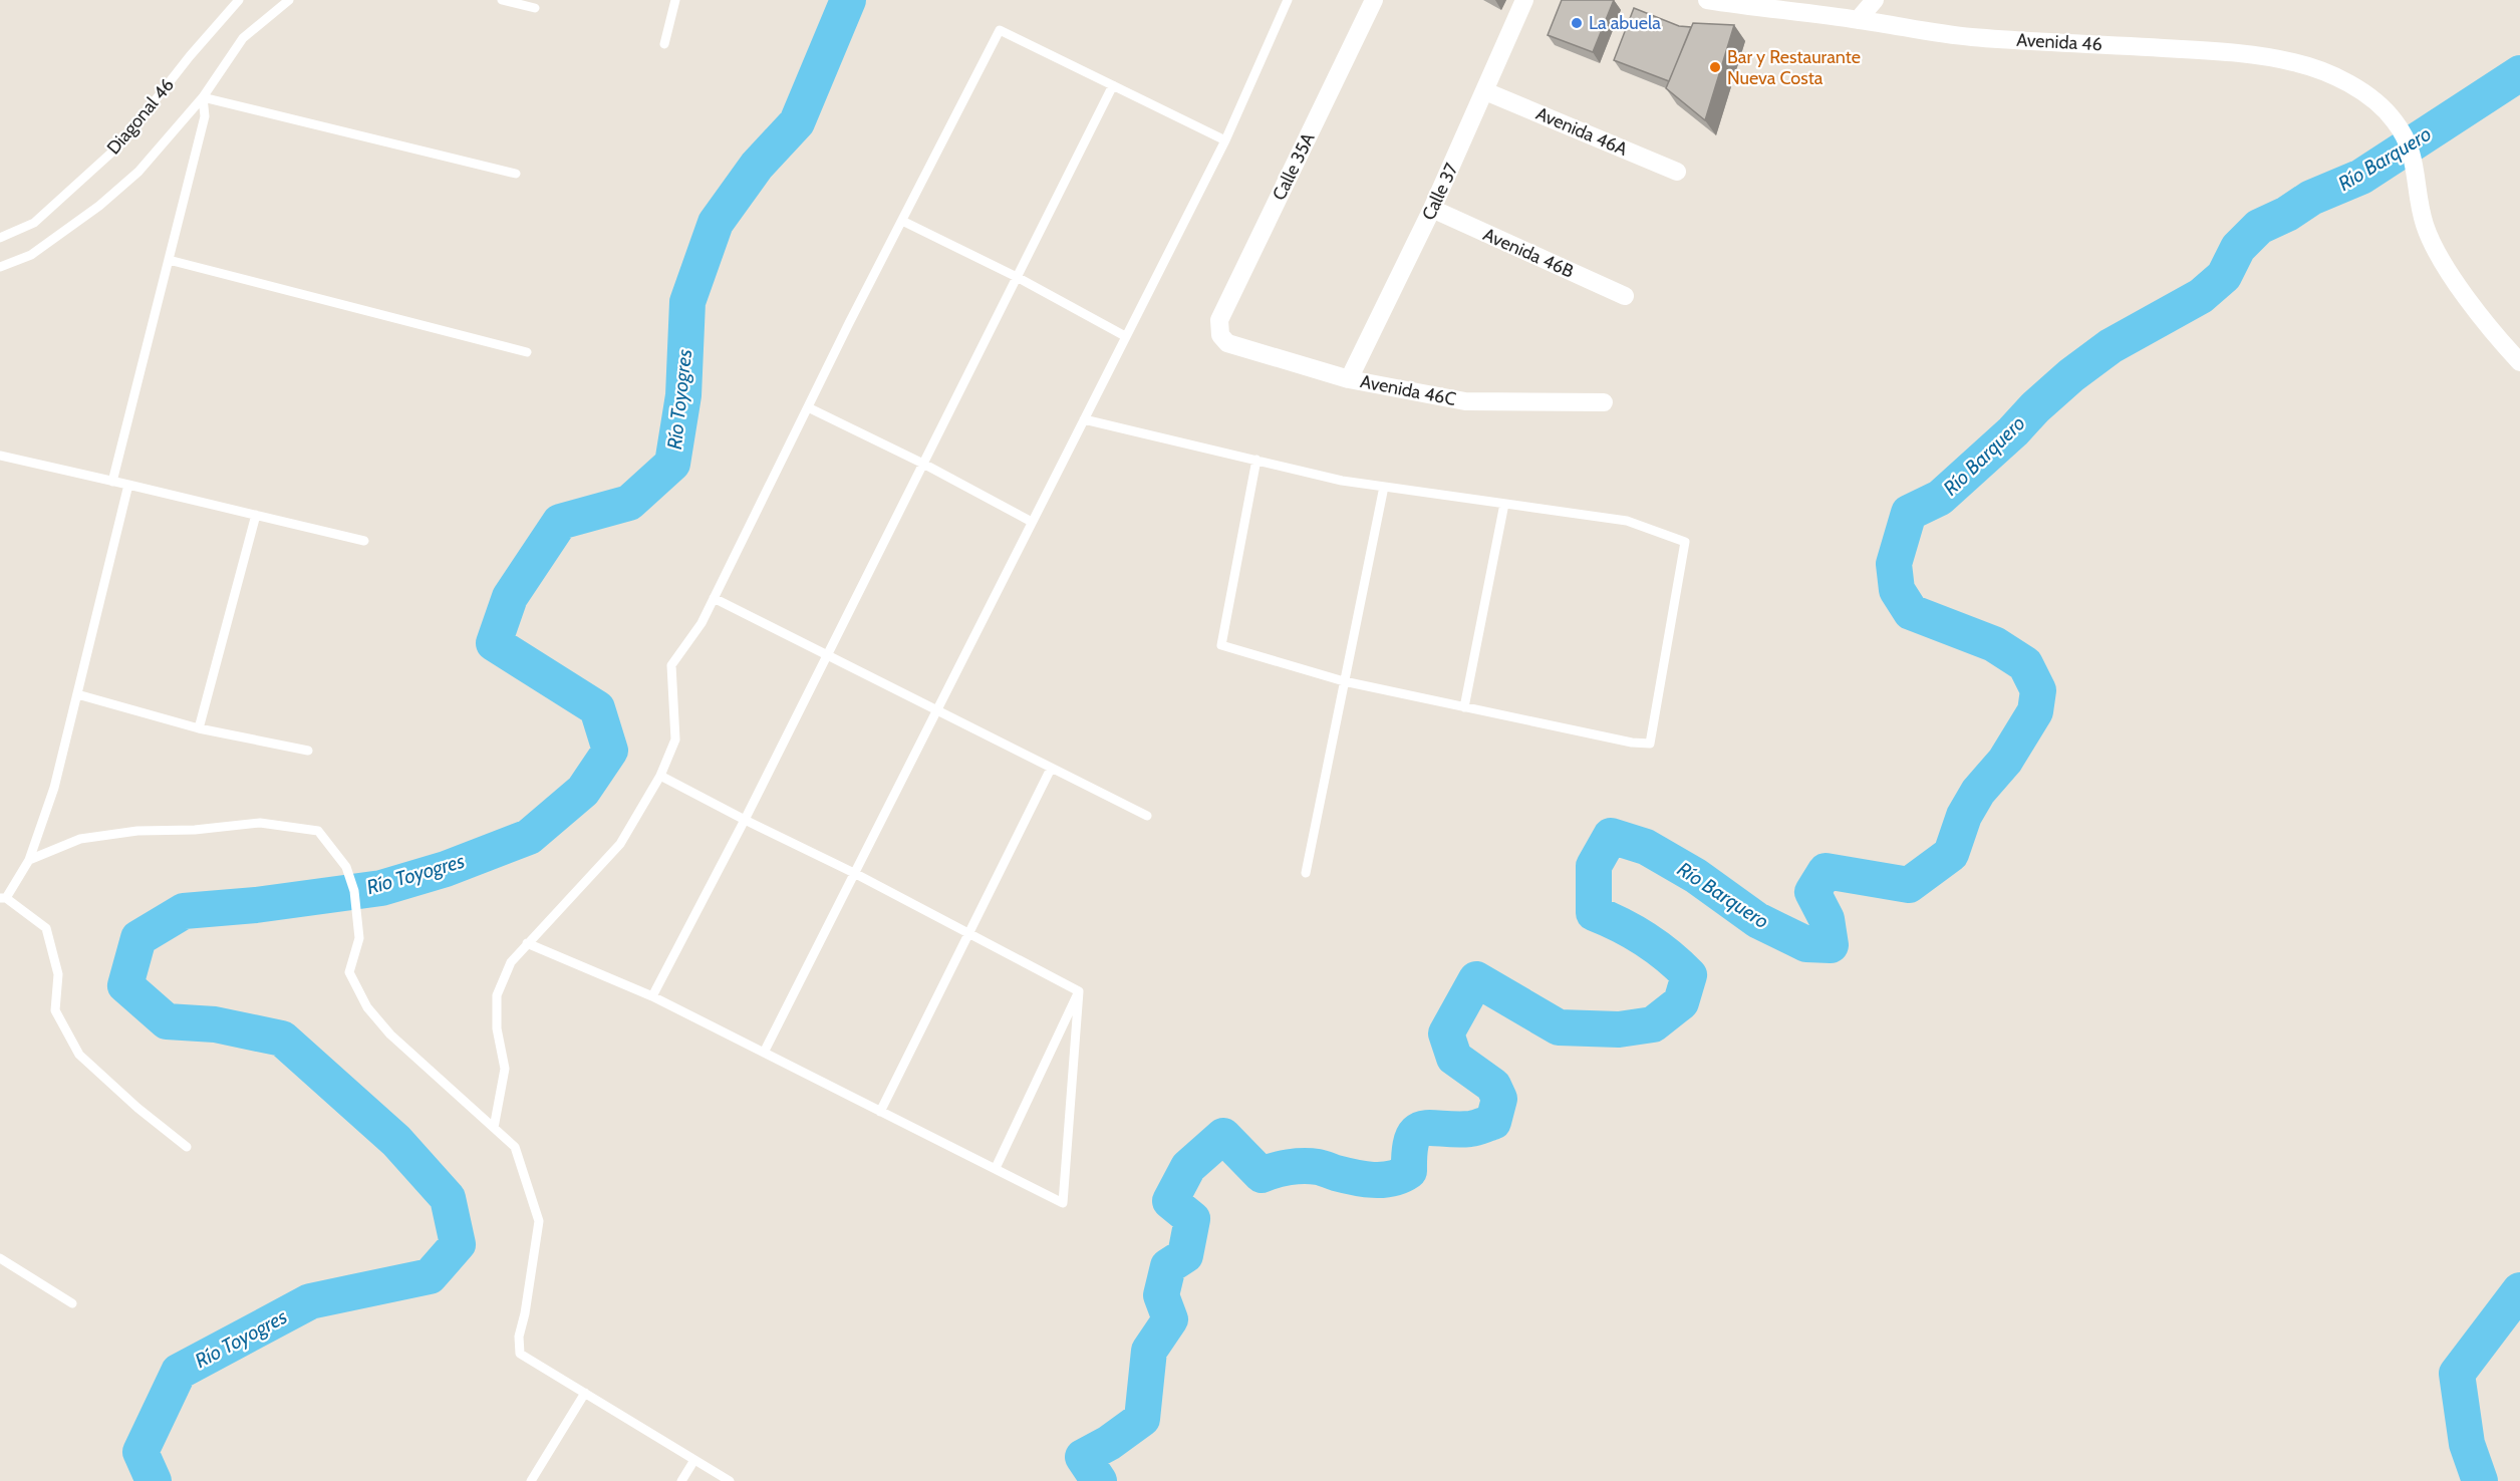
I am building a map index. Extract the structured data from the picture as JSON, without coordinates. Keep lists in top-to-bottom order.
{
  "streets": {
    "street": [
      "Avenida 46",
      "Avenida 46A",
      "Calle 35A",
      "Calle 37",
      "Avenida 46B",
      "Avenida 46C"
    ],
    "lane": ["Diagonal 46"]
  },
  "crossings": [
    ["Avenida 46A", "Calle 37"],
    ["Calle 35A", "Avenida 46C"],
    ["Calle 37", "Avenida 46B"],
    ["Calle 37", "Avenida 46C"]
  ],
  "water": ["Río Barquero", "Río Toyogres"],
  "places": ["La abuela", "Bar y Restaurante Nueva Costa"]
}
